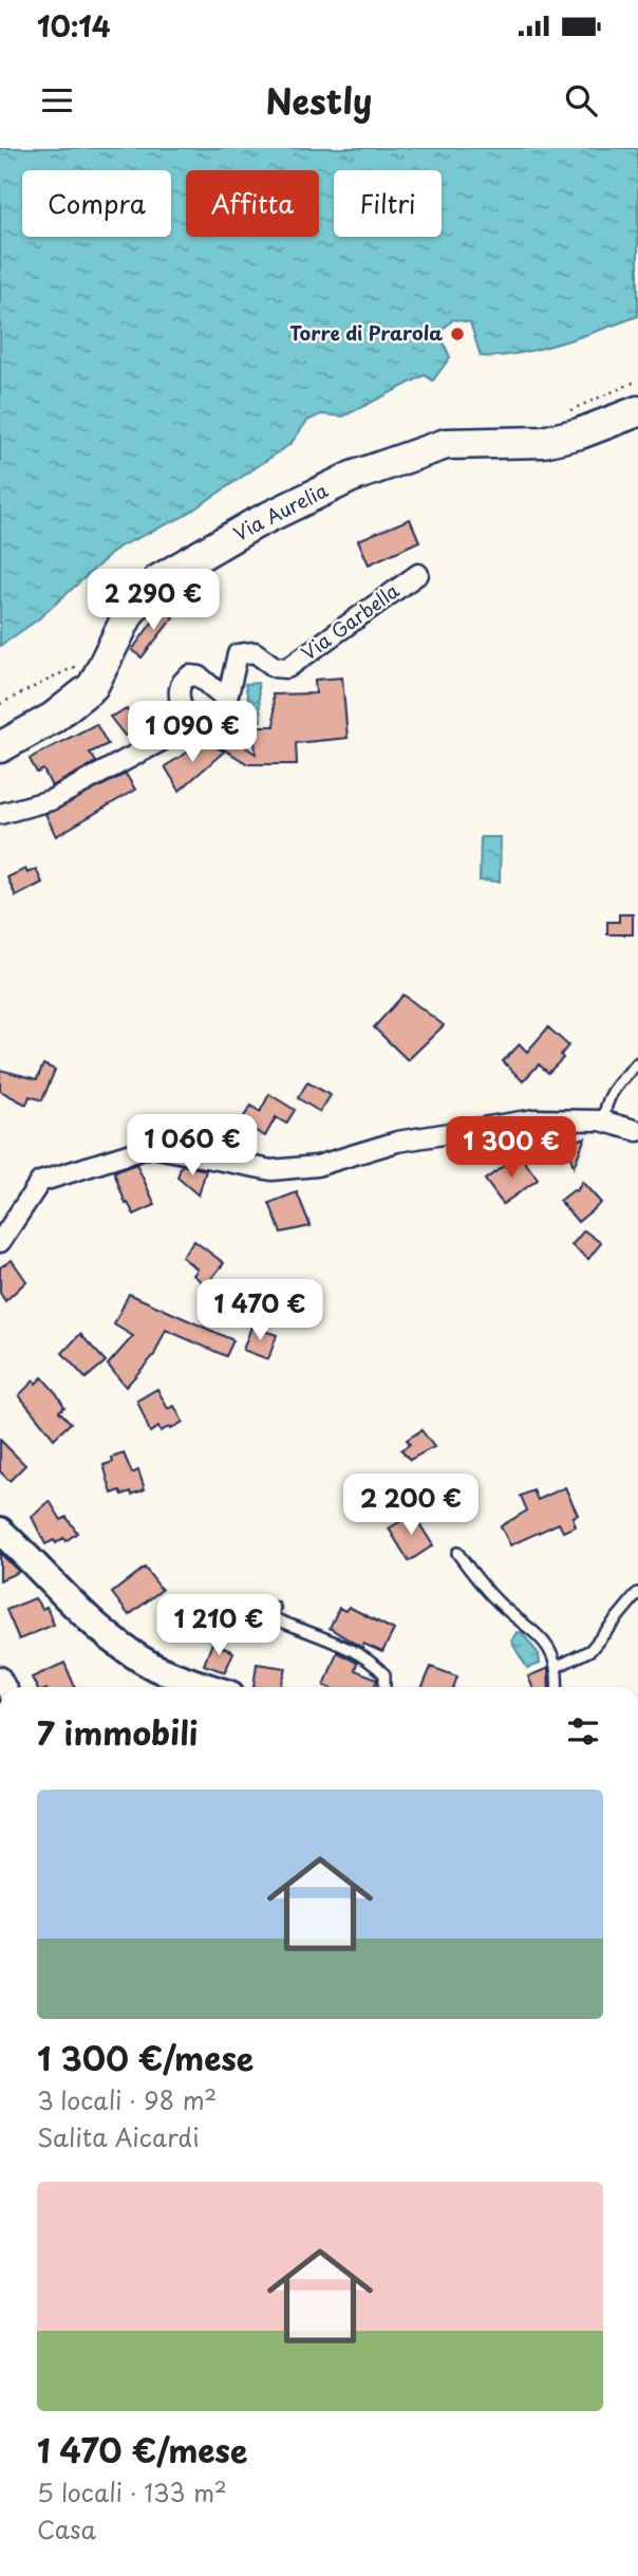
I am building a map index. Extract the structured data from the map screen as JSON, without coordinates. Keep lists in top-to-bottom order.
{
  "streets": {
    "main road": ["Via Aurelia"],
    "street": ["Via Garbella"]
  },
  "places": ["Torre di Prarola"],
  "page": {
    "status": "10:14",
    "header": "Nestly",
    "chip": ["Compra", "Affitta", "Filtri"],
    "price": [
      "2 290 €",
      "1 090 €",
      "1 060 €",
      "1 300 €",
      "1 470 €",
      "2 200 €",
      "1 210 €"
    ],
    "heading": "7 immobili",
    "list": [
      {
        "name": "1 300 €/mese",
        "note": "3 locali · 98 m² · Salita Aicardi"
      },
      {
        "name": "1 470 €/mese",
        "note": "5 locali · 133 m² · Casa"
      }
    ]
  }
}
